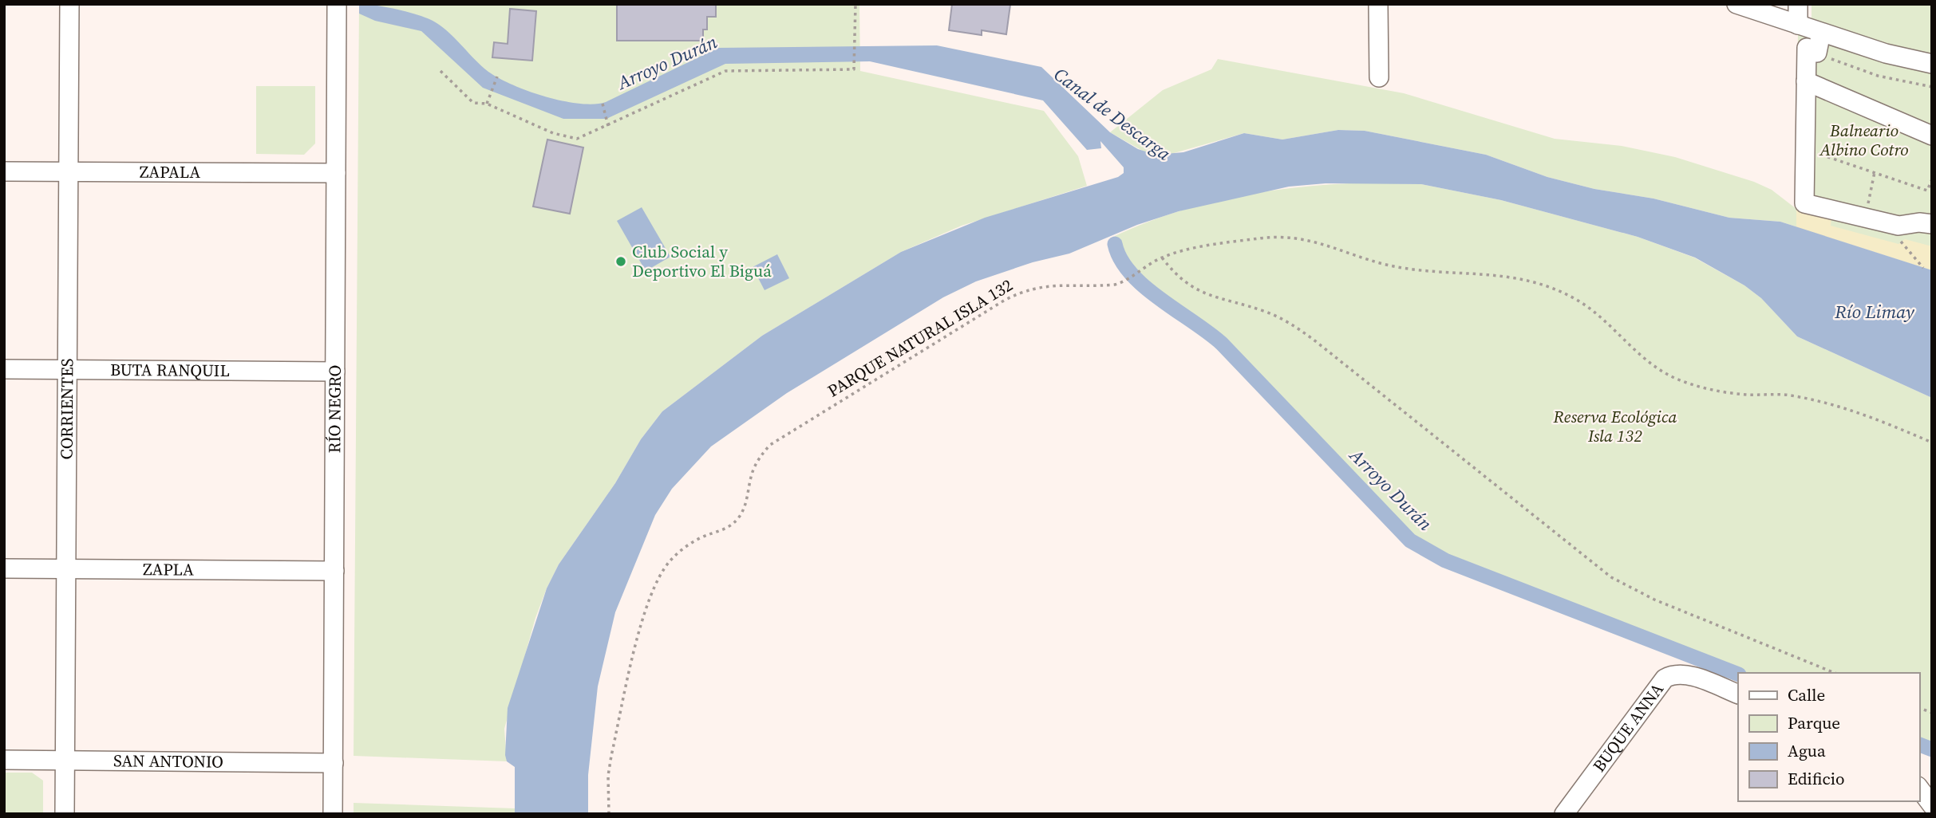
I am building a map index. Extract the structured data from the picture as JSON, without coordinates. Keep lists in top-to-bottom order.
{
  "streets": {
    "street": [
      "ZAPALA",
      "BUTA RANQUIL",
      "CORRIENTES",
      "RÍO NEGRO",
      "ZAPLA",
      "BUQUE ANNA",
      "SAN ANTONIO"
    ],
    "path": ["PARQUE NATURAL ISLA 132"]
  },
  "crossings": [
    ["ZAPALA", "CORRIENTES"],
    ["ZAPALA", "RÍO NEGRO"],
    ["BUTA RANQUIL", "CORRIENTES"],
    ["BUTA RANQUIL", "RÍO NEGRO"],
    ["CORRIENTES", "ZAPLA"],
    ["CORRIENTES", "SAN ANTONIO"],
    ["RÍO NEGRO", "ZAPLA"],
    ["RÍO NEGRO", "SAN ANTONIO"]
  ],
  "water": ["Arroyo Durán", "Canal de Descarga", "Río Limay"],
  "parks": ["Balneario Albino Cotro", "Reserva Ecológica Isla 132"],
  "places": ["Club Social y Deportivo El Biguá"],
  "legend": [
    "Calle",
    "Parque",
    "Agua",
    "Edificio"
  ]
}
